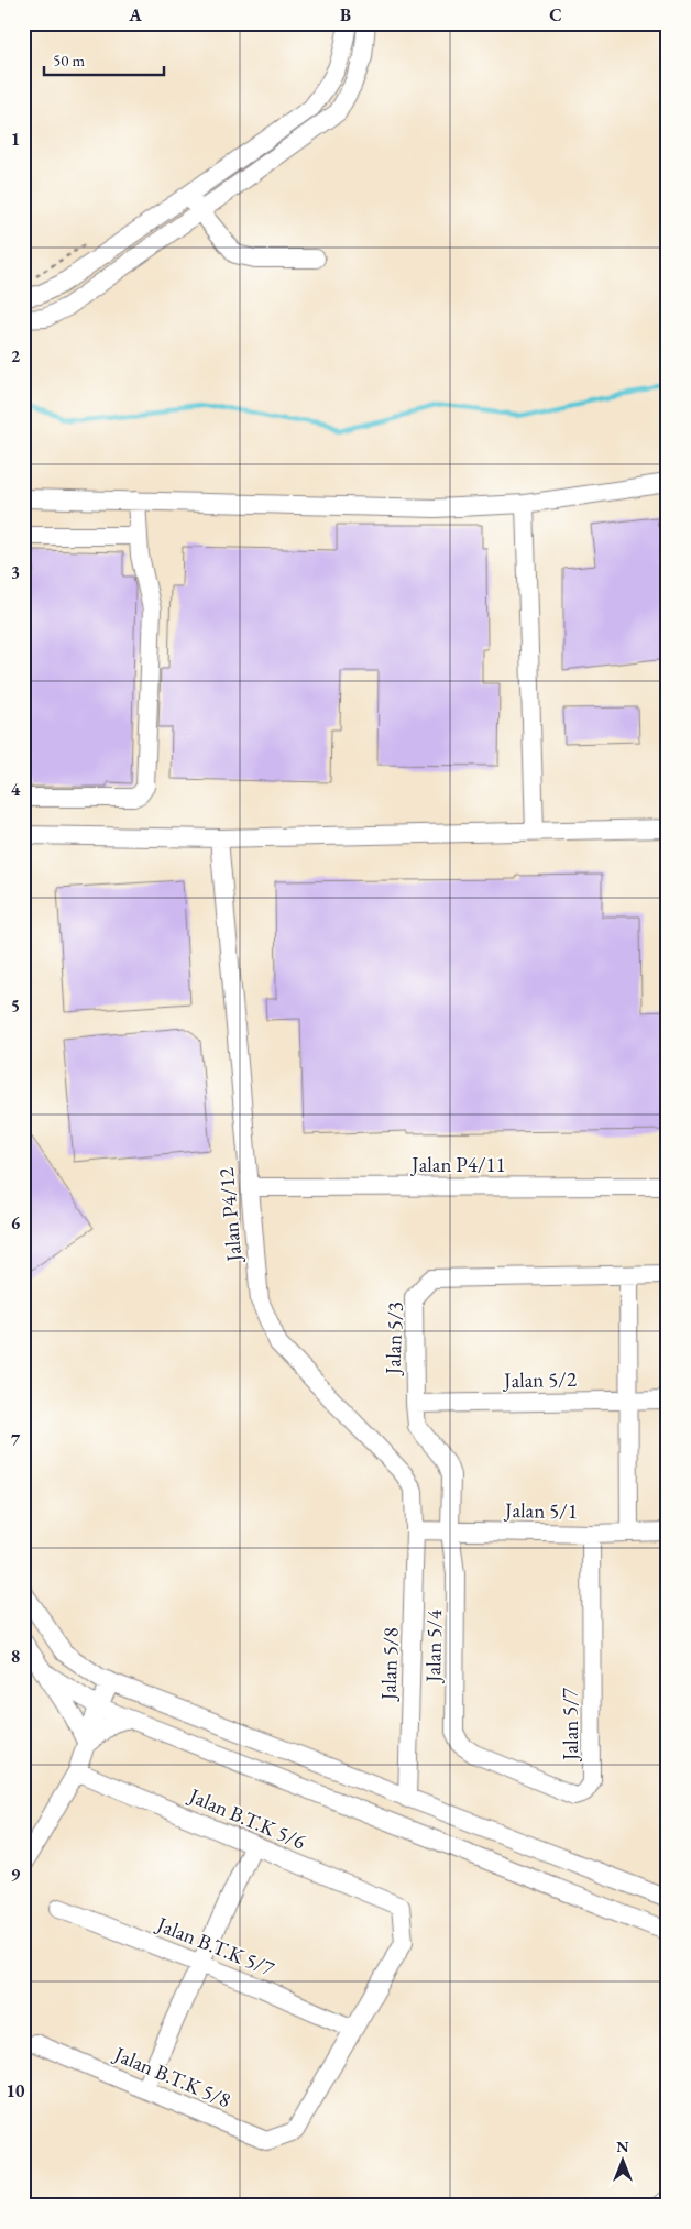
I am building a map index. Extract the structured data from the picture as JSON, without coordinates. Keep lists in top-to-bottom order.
{
  "streets": {
    "street": [
      "Jalan P4/11",
      "Jalan P4/12",
      "Jalan 5/3",
      "Jalan 5/2",
      "Jalan 5/1",
      "Jalan 5/4",
      "Jalan 5/8",
      "Jalan 5/7",
      "Jalan B.T.K 5/6",
      "Jalan B.T.K 5/7",
      "Jalan B.T.K 5/8"
    ]
  },
  "crossings": [
    ["Jalan P4/11", "Jalan P4/12"],
    ["Jalan P4/12", "Jalan 5/1"],
    ["Jalan P4/12", "Jalan 5/8"],
    ["Jalan 5/3", "Jalan 5/2"],
    ["Jalan 5/3", "Jalan 5/1"],
    ["Jalan 5/3", "Jalan 5/4"],
    ["Jalan 5/1", "Jalan 5/4"],
    ["Jalan 5/1", "Jalan 5/8"],
    ["Jalan 5/1", "Jalan 5/7"],
    ["Jalan 5/4", "Jalan 5/7"],
    ["Jalan B.T.K 5/6", "Jalan B.T.K 5/7"],
    ["Jalan B.T.K 5/6", "Jalan B.T.K 5/8"],
    ["Jalan B.T.K 5/7", "Jalan B.T.K 5/8"]
  ],
  "scale_bar": "50 m",
  "north": "top",
  "grid": {
    "columns": ["A", "B", "C"],
    "rows": [
      "1",
      "2",
      "3",
      "4",
      "5",
      "6",
      "7",
      "8",
      "9",
      "10"
    ]
  }
}
